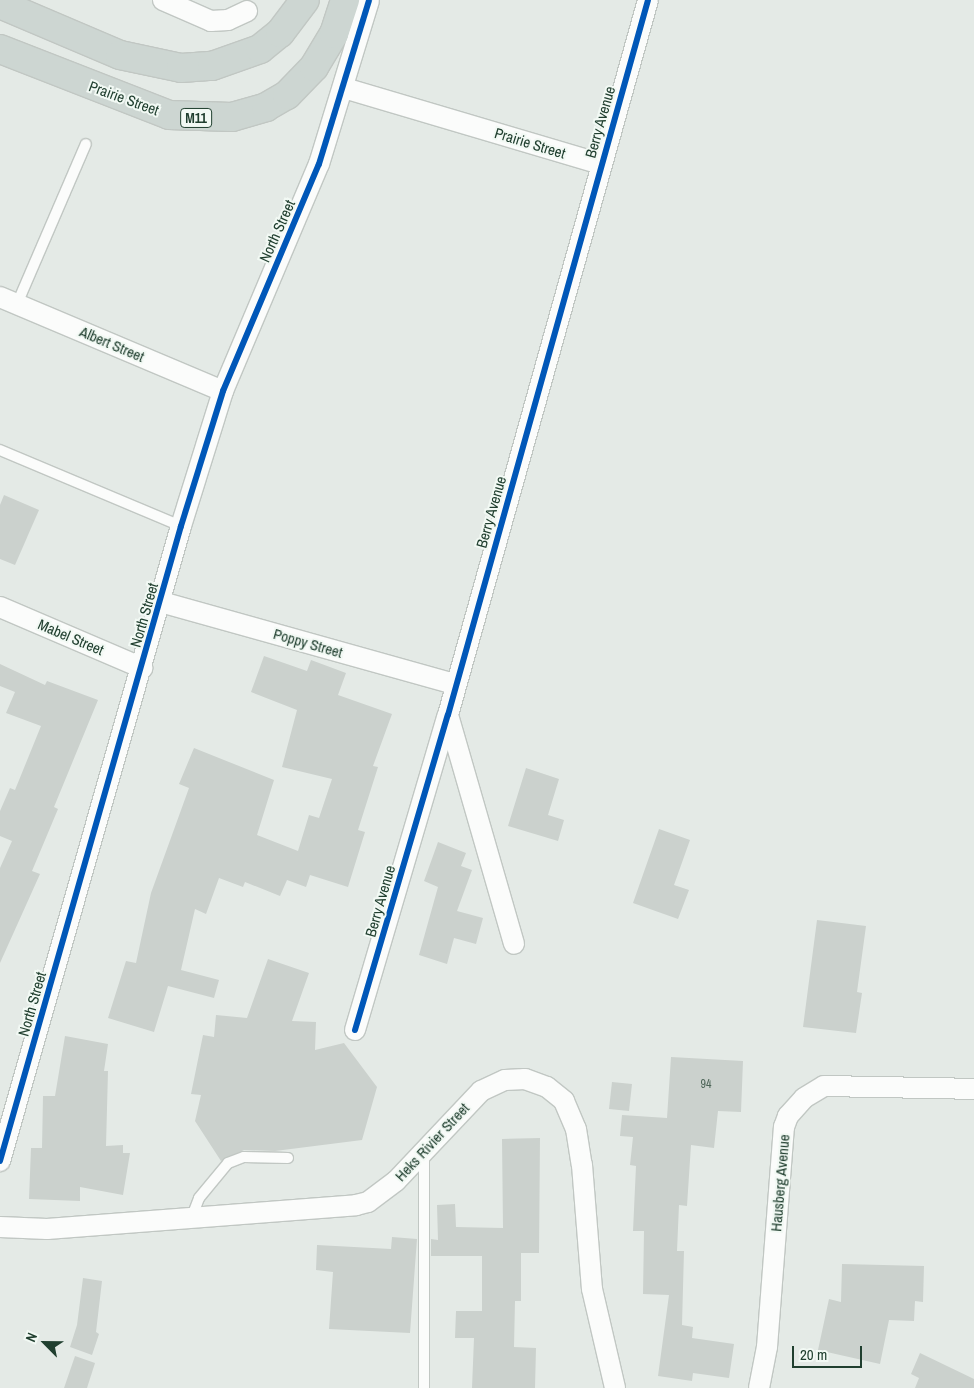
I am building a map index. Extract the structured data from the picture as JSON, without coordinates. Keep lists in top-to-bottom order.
{
  "streets": {
    "main road": ["Prairie Street", "M11"],
    "street": [
      "Berry Avenue",
      "North Street",
      "Albert Street",
      "Mabel Street",
      "Poppy Street",
      "Heks Rivier Street",
      "Hausberg Avenue"
    ]
  },
  "crossings": [
    ["Prairie Street", "Berry Avenue"],
    ["Prairie Street", "North Street"],
    ["Berry Avenue", "Poppy Street"],
    ["North Street", "Albert Street"],
    ["North Street", "Mabel Street"],
    ["North Street", "Poppy Street"]
  ],
  "house_numbers": ["94"],
  "scale_bar": "20 m",
  "north": "top left"
}
